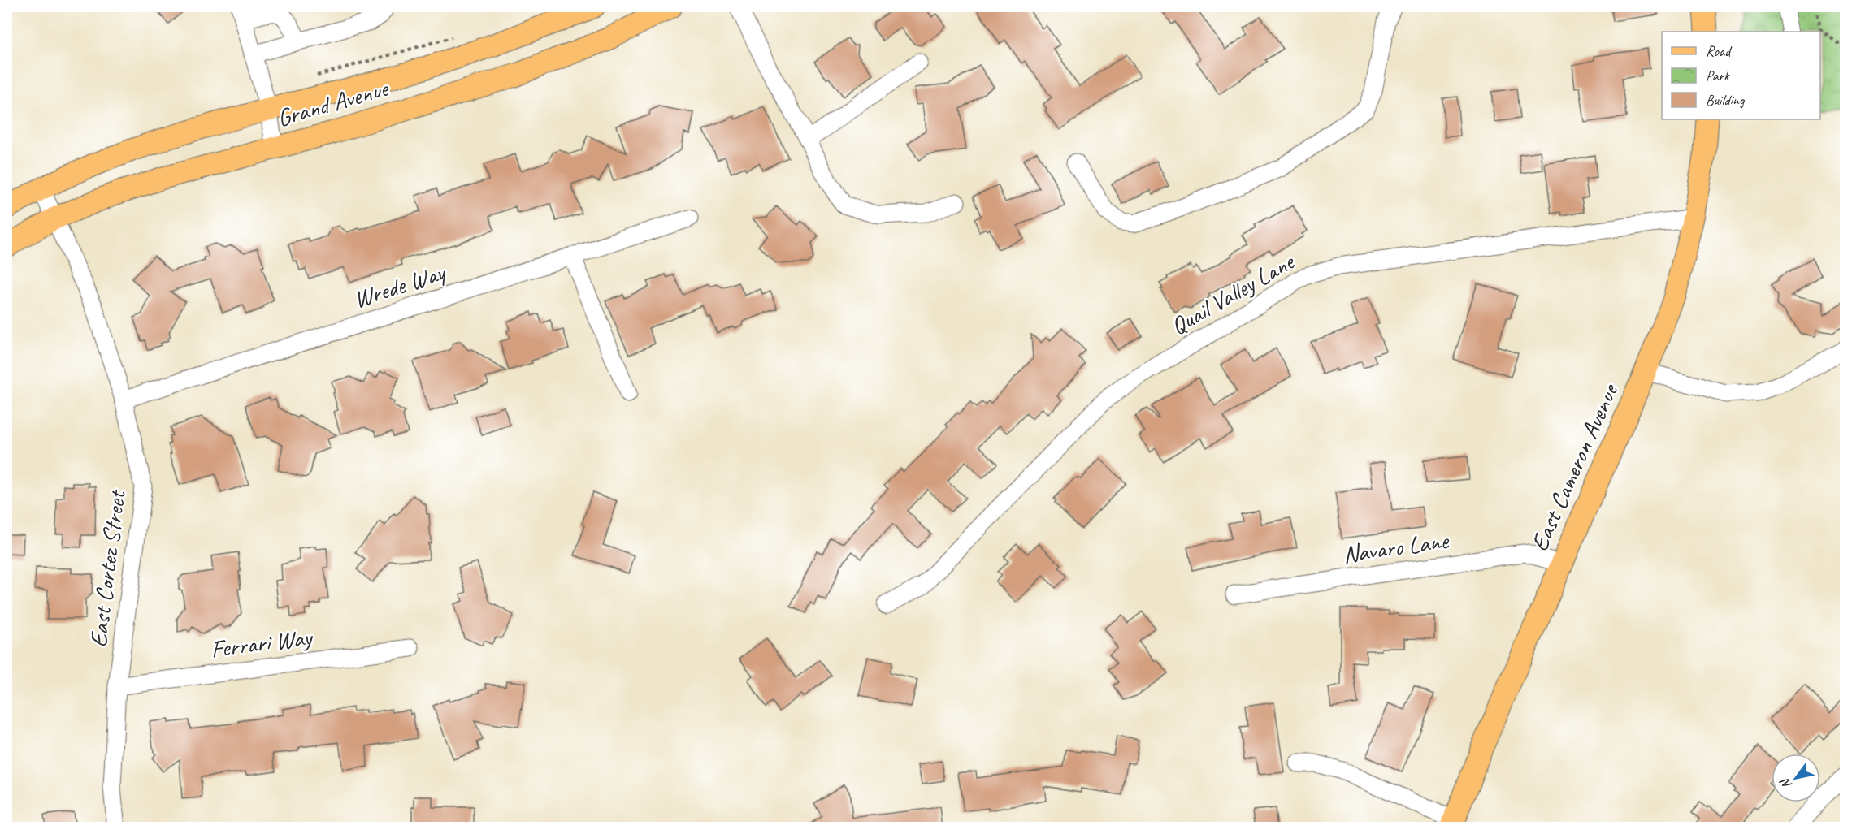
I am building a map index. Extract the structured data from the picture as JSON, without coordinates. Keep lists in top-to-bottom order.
{
  "streets": {
    "main road": ["Grand Avenue", "East Cameron Avenue"],
    "street": [
      "Wrede Way",
      "Quail Valley Lane",
      "Navaro Lane",
      "East Cortez Street",
      "Ferrari Way"
    ]
  },
  "crossings": [
    ["Grand Avenue", "East Cortez Street"],
    ["Wrede Way", "East Cortez Street"],
    ["Quail Valley Lane", "East Cameron Avenue"],
    ["East Cameron Avenue", "Navaro Lane"],
    ["East Cortez Street", "Ferrari Way"]
  ],
  "legend": ["Road", "Park", "Building"],
  "north": "bottom left"
}
